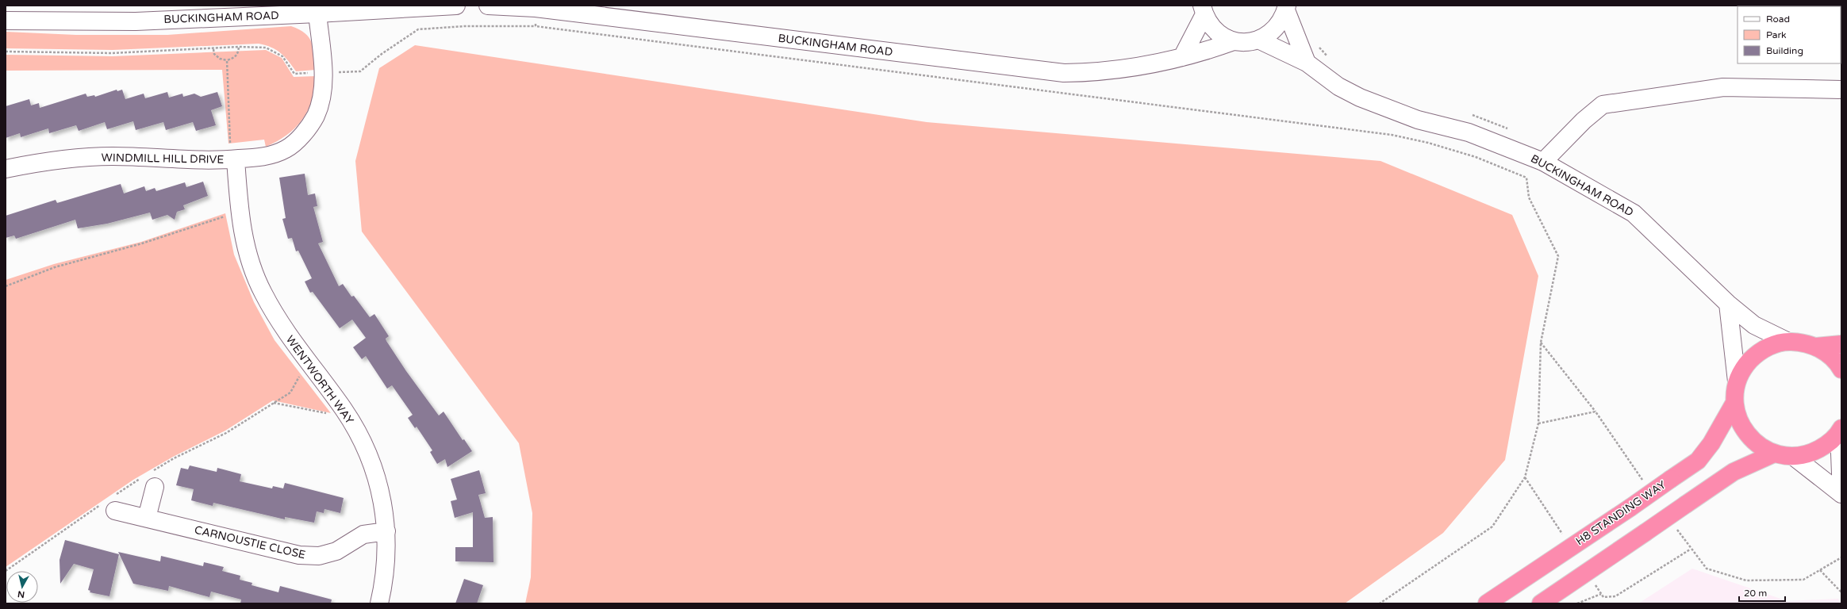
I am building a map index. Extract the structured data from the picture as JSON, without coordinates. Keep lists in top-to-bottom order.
{
  "streets": {
    "highway": ["H8 STANDING WAY"],
    "main road": [
      "BUCKINGHAM ROAD",
      "WINDMILL HILL DRIVE",
      "WENTWORTH WAY",
      "CARNOUSTIE CLOSE"
    ]
  },
  "crossings": [
    ["BUCKINGHAM ROAD", "WINDMILL HILL DRIVE"],
    ["WINDMILL HILL DRIVE", "WENTWORTH WAY"],
    ["WENTWORTH WAY", "CARNOUSTIE CLOSE"]
  ],
  "legend": ["Road", "Park", "Building"],
  "scale_bar": "20 m",
  "north": "bottom"
}
